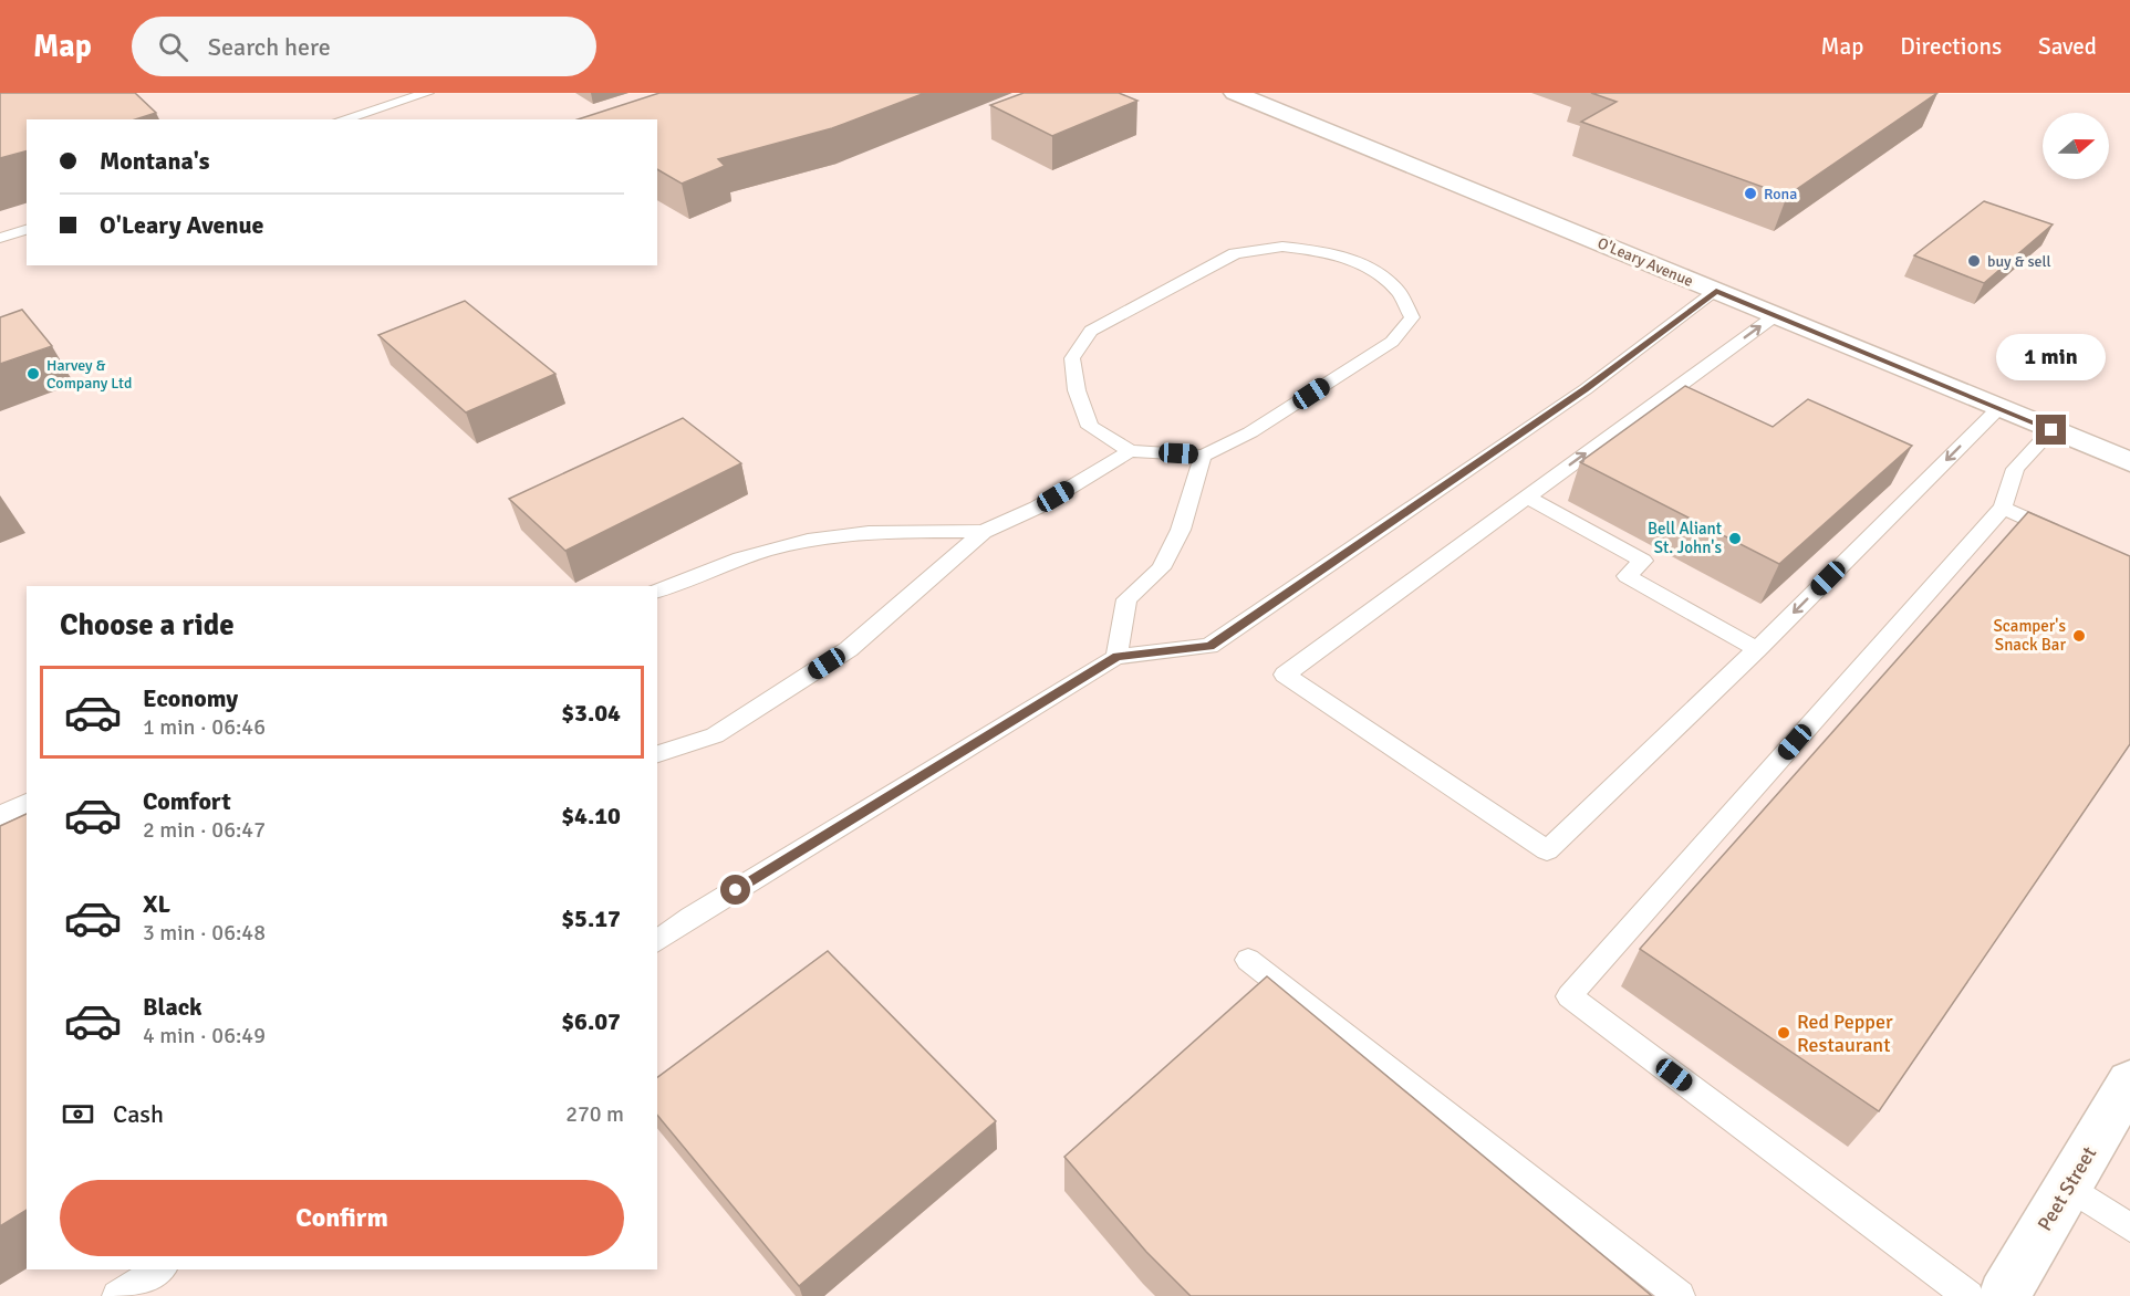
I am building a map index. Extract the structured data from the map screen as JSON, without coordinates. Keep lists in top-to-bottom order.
{
  "streets": {
    "street": ["O'Leary Avenue", "Peet Street"]
  },
  "places": [
    "Rona",
    "buy & sell",
    "Harvey & Company Ltd",
    "Bell Aliant St. John's",
    "Scamper's Snack Bar",
    "Red Pepper Restaurant"
  ],
  "north": "right",
  "page": {
    "header": "Map",
    "search": "Search here",
    "nav": ["Map", "Directions", "Saved"],
    "banner": ["Montana's", "O'Leary Avenue"],
    "bubble": "1 min",
    "heading": "Choose a ride",
    "list": [
      {
        "name": "Economy",
        "note": "1 min · 06:46",
        "value": "$3.04"
      },
      {
        "name": "Comfort",
        "note": "2 min · 06:47",
        "value": "$4.10"
      },
      {
        "name": "XL",
        "note": "3 min · 06:48",
        "value": "$5.17"
      },
      {
        "name": "Black",
        "note": "4 min · 06:49",
        "value": "$6.07"
      }
    ],
    "pay": ["Cash", "270 m"],
    "buttons": "Confirm"
  }
}
